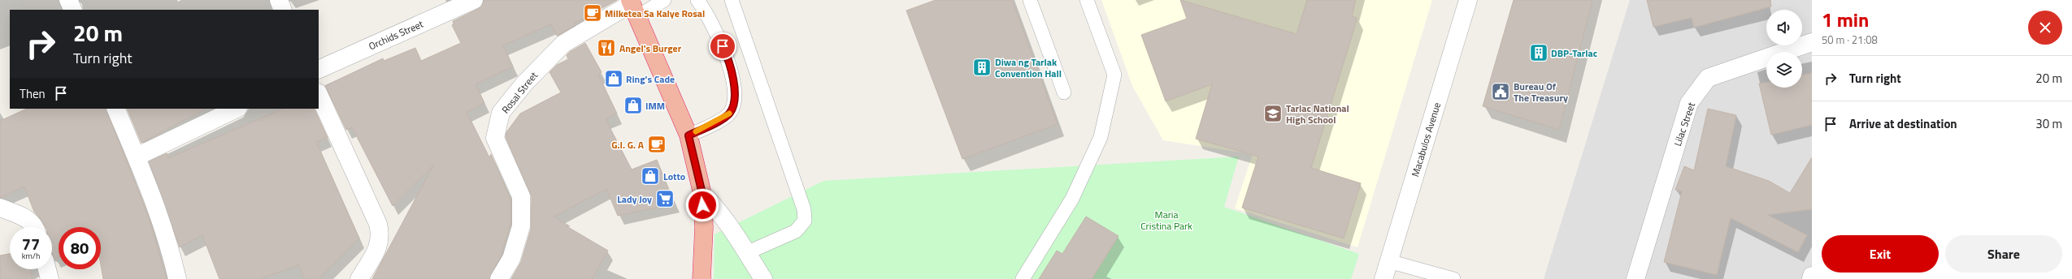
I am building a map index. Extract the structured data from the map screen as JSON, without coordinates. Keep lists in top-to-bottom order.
{
  "streets": {
    "street": [
      "Orchids Street",
      "Rosal Street",
      "Lilac Street",
      "Macabulos Avenue"
    ]
  },
  "parks": ["Maria Cristina Park"],
  "places": {
    "cafe": ["Milketea Sa Kalye Rosal", "G.I. G. A"],
    "restaurant": ["Angel's Burger"],
    "building": ["DBP-Tarlac", "Diwa ng Tarlak Convention Hall"],
    "shop": ["Ring's Cade", "IMM", "Lotto"],
    "public building": ["Bureau Of The Treasury"],
    "school or university": ["Tarlac National High School"],
    "supermarket": ["Lady Joy"]
  },
  "page": {
    "heading": ["1 min", "50 m · 21:08"],
    "turn": ["20 m", "Turn right"],
    "list": [
      {
        "name": "Turn right",
        "value": "20 m"
      },
      {
        "name": "Arrive at destination",
        "value": "30 m"
      }
    ],
    "then": "Then",
    "speed": "77 km/h",
    "limit": "80",
    "buttons": ["Exit", "Share"]
  }
}
